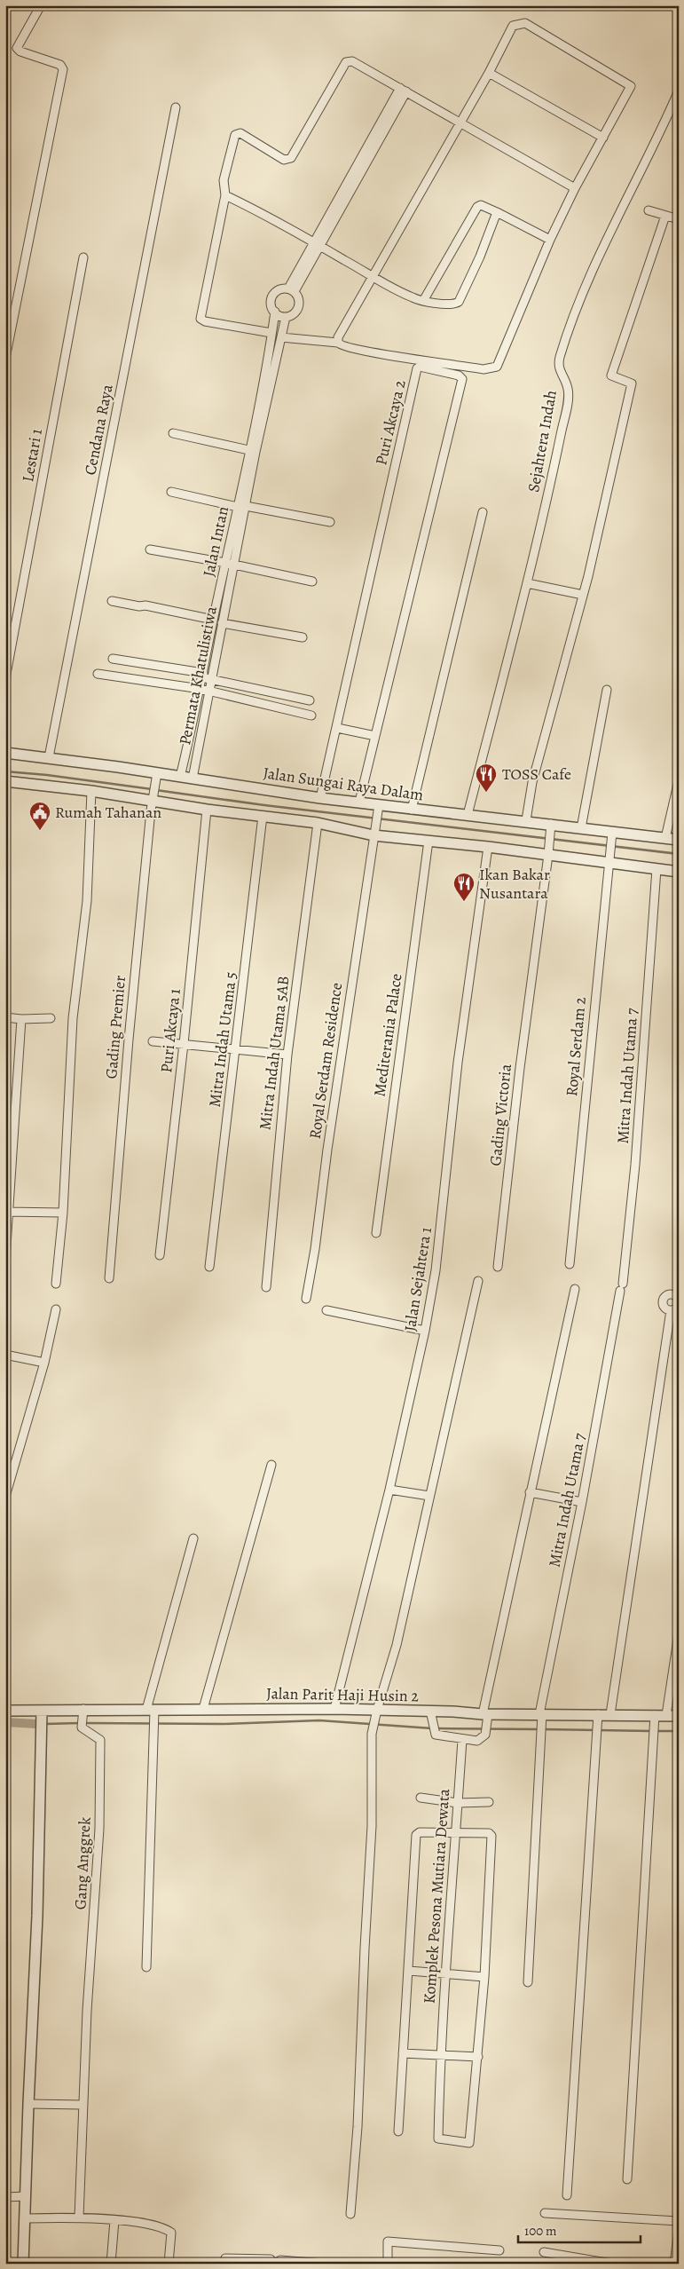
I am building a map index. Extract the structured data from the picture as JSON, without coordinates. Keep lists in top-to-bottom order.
{
  "streets": {
    "street": [
      "Puri Akcaya 2",
      "Cendana Raya",
      "Sejahtera Indah",
      "Lestari 1",
      "Jalan Intan",
      "Permata Khatulistiwa",
      "Jalan Sungai Raya Dalam",
      "Gading Premier",
      "Puri Akcaya 1",
      "Mediterania Palace",
      "Mitra Indah Utama 5",
      "Royal Serdam 2",
      "Mitra Indah Utama 5AB",
      "Royal Serdam Residence",
      "Mitra Indah Utama 7",
      "Gading Victoria",
      "Jalan Sejahtera 1",
      "Jalan Parit Haji Husin 2",
      "Gang Anggrek",
      "Komplek Pesona Mutiara Dewata"
    ]
  },
  "crossings": [
    ["Puri Akcaya 2", "Jalan Sungai Raya Dalam"],
    ["Cendana Raya", "Jalan Sungai Raya Dalam"],
    ["Sejahtera Indah", "Jalan Sungai Raya Dalam"],
    ["Jalan Intan", "Permata Khatulistiwa"],
    ["Jalan Intan", "Jalan Sungai Raya Dalam"],
    ["Permata Khatulistiwa", "Jalan Sungai Raya Dalam"],
    ["Jalan Sungai Raya Dalam", "Gading Premier"],
    ["Jalan Sungai Raya Dalam", "Royal Serdam 2"],
    ["Jalan Sungai Raya Dalam", "Royal Serdam Residence"],
    ["Jalan Sungai Raya Dalam", "Gading Victoria"],
    ["Mitra Indah Utama 7", "Jalan Parit Haji Husin 2"],
    ["Jalan Sejahtera 1", "Jalan Parit Haji Husin 2"],
    ["Jalan Parit Haji Husin 2", "Gang Anggrek"]
  ],
  "places": {
    "restaurant": ["TOSS Cafe", "Ikan Bakar Nusantara"],
    "public building": ["Rumah Tahanan"]
  },
  "scale_bar": "100 m"
}
